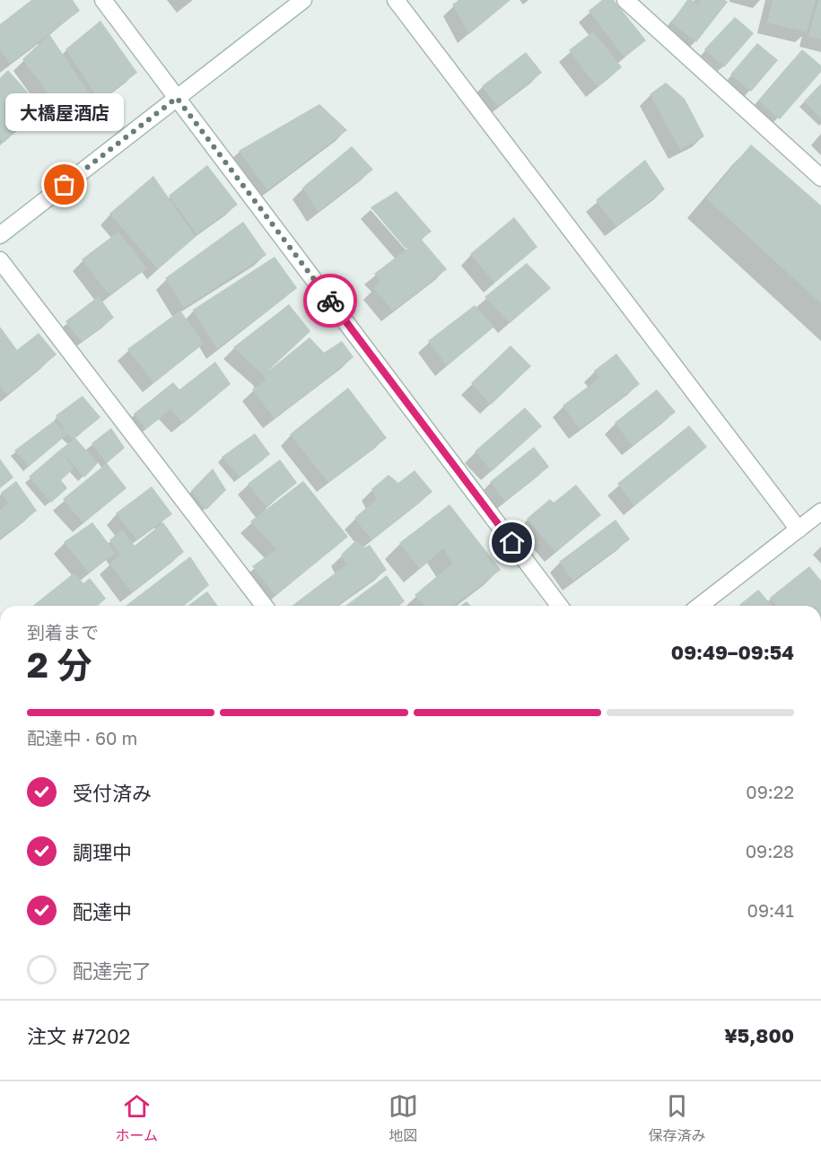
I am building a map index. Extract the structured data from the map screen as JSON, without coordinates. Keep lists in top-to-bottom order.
{
  "places": ["大橋屋酒店"],
  "page": {
    "bubble": "大橋屋酒店",
    "heading": ["2 分", "到着まで", "09:49–09:54"],
    "panel": ["注文 #7202", "¥5,800"],
    "bar": "配達中 · 60 m",
    "list": [
      ["受付済み", "09:22"],
      ["調理中", "09:28"],
      ["配達中", "09:41"],
      "配達完了"
    ],
    "tabs": ["ホーム", "地図", "保存済み"]
  }
}
